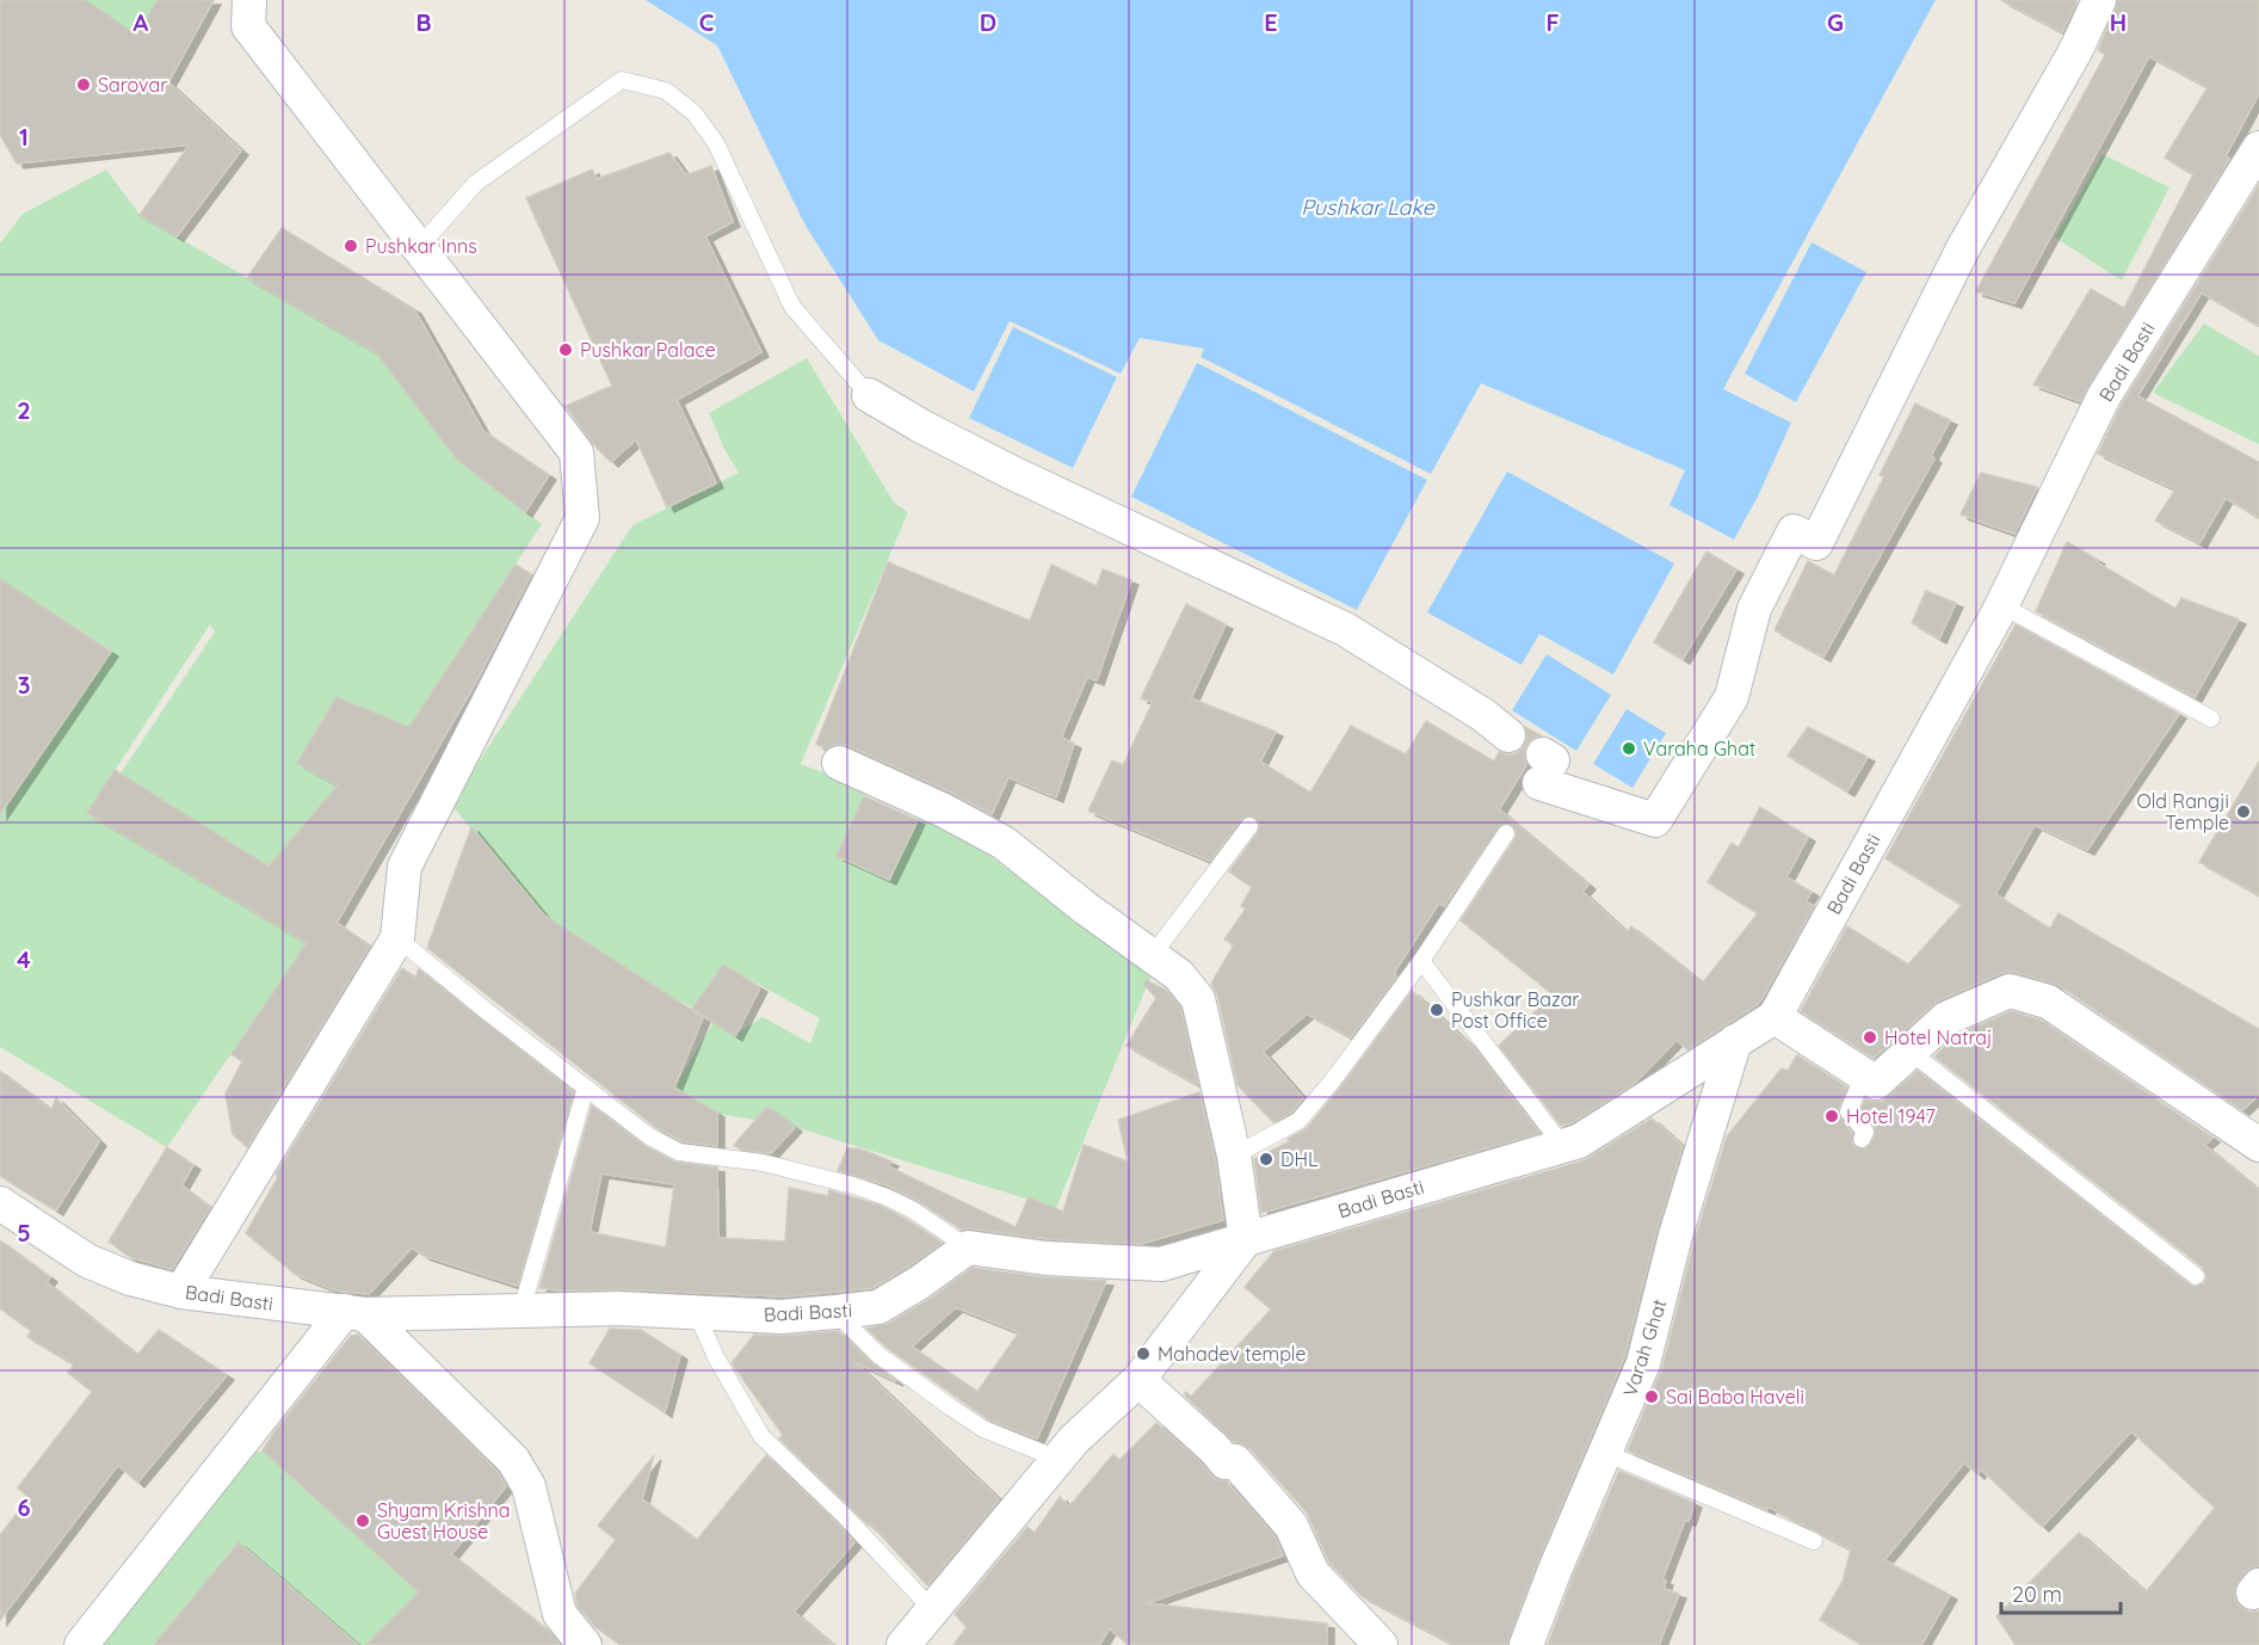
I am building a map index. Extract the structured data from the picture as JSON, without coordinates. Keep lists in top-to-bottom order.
{
  "streets": {
    "street": ["Badi Basti", "Varah Ghat"]
  },
  "crossings": [
    ["Badi Basti", "Varah Ghat"]
  ],
  "water": ["Pushkar Lake"],
  "places": [
    "Sarovar",
    "Pushkar Inns",
    "Pushkar Palace",
    "Varaha Ghat",
    "Old Rangji Temple",
    "Pushkar Bazar Post Office",
    "Hotel Natraj",
    "Hotel 1947",
    "DHL",
    "Mahadev temple",
    "Sai Baba Haveli",
    "Shyam Krishna Guest House"
  ],
  "scale_bar": "20 m",
  "grid": {
    "columns": [
      "A",
      "B",
      "C",
      "D",
      "E",
      "F",
      "G",
      "H"
    ],
    "rows": [
      "1",
      "2",
      "3",
      "4",
      "5",
      "6"
    ]
  }
}
